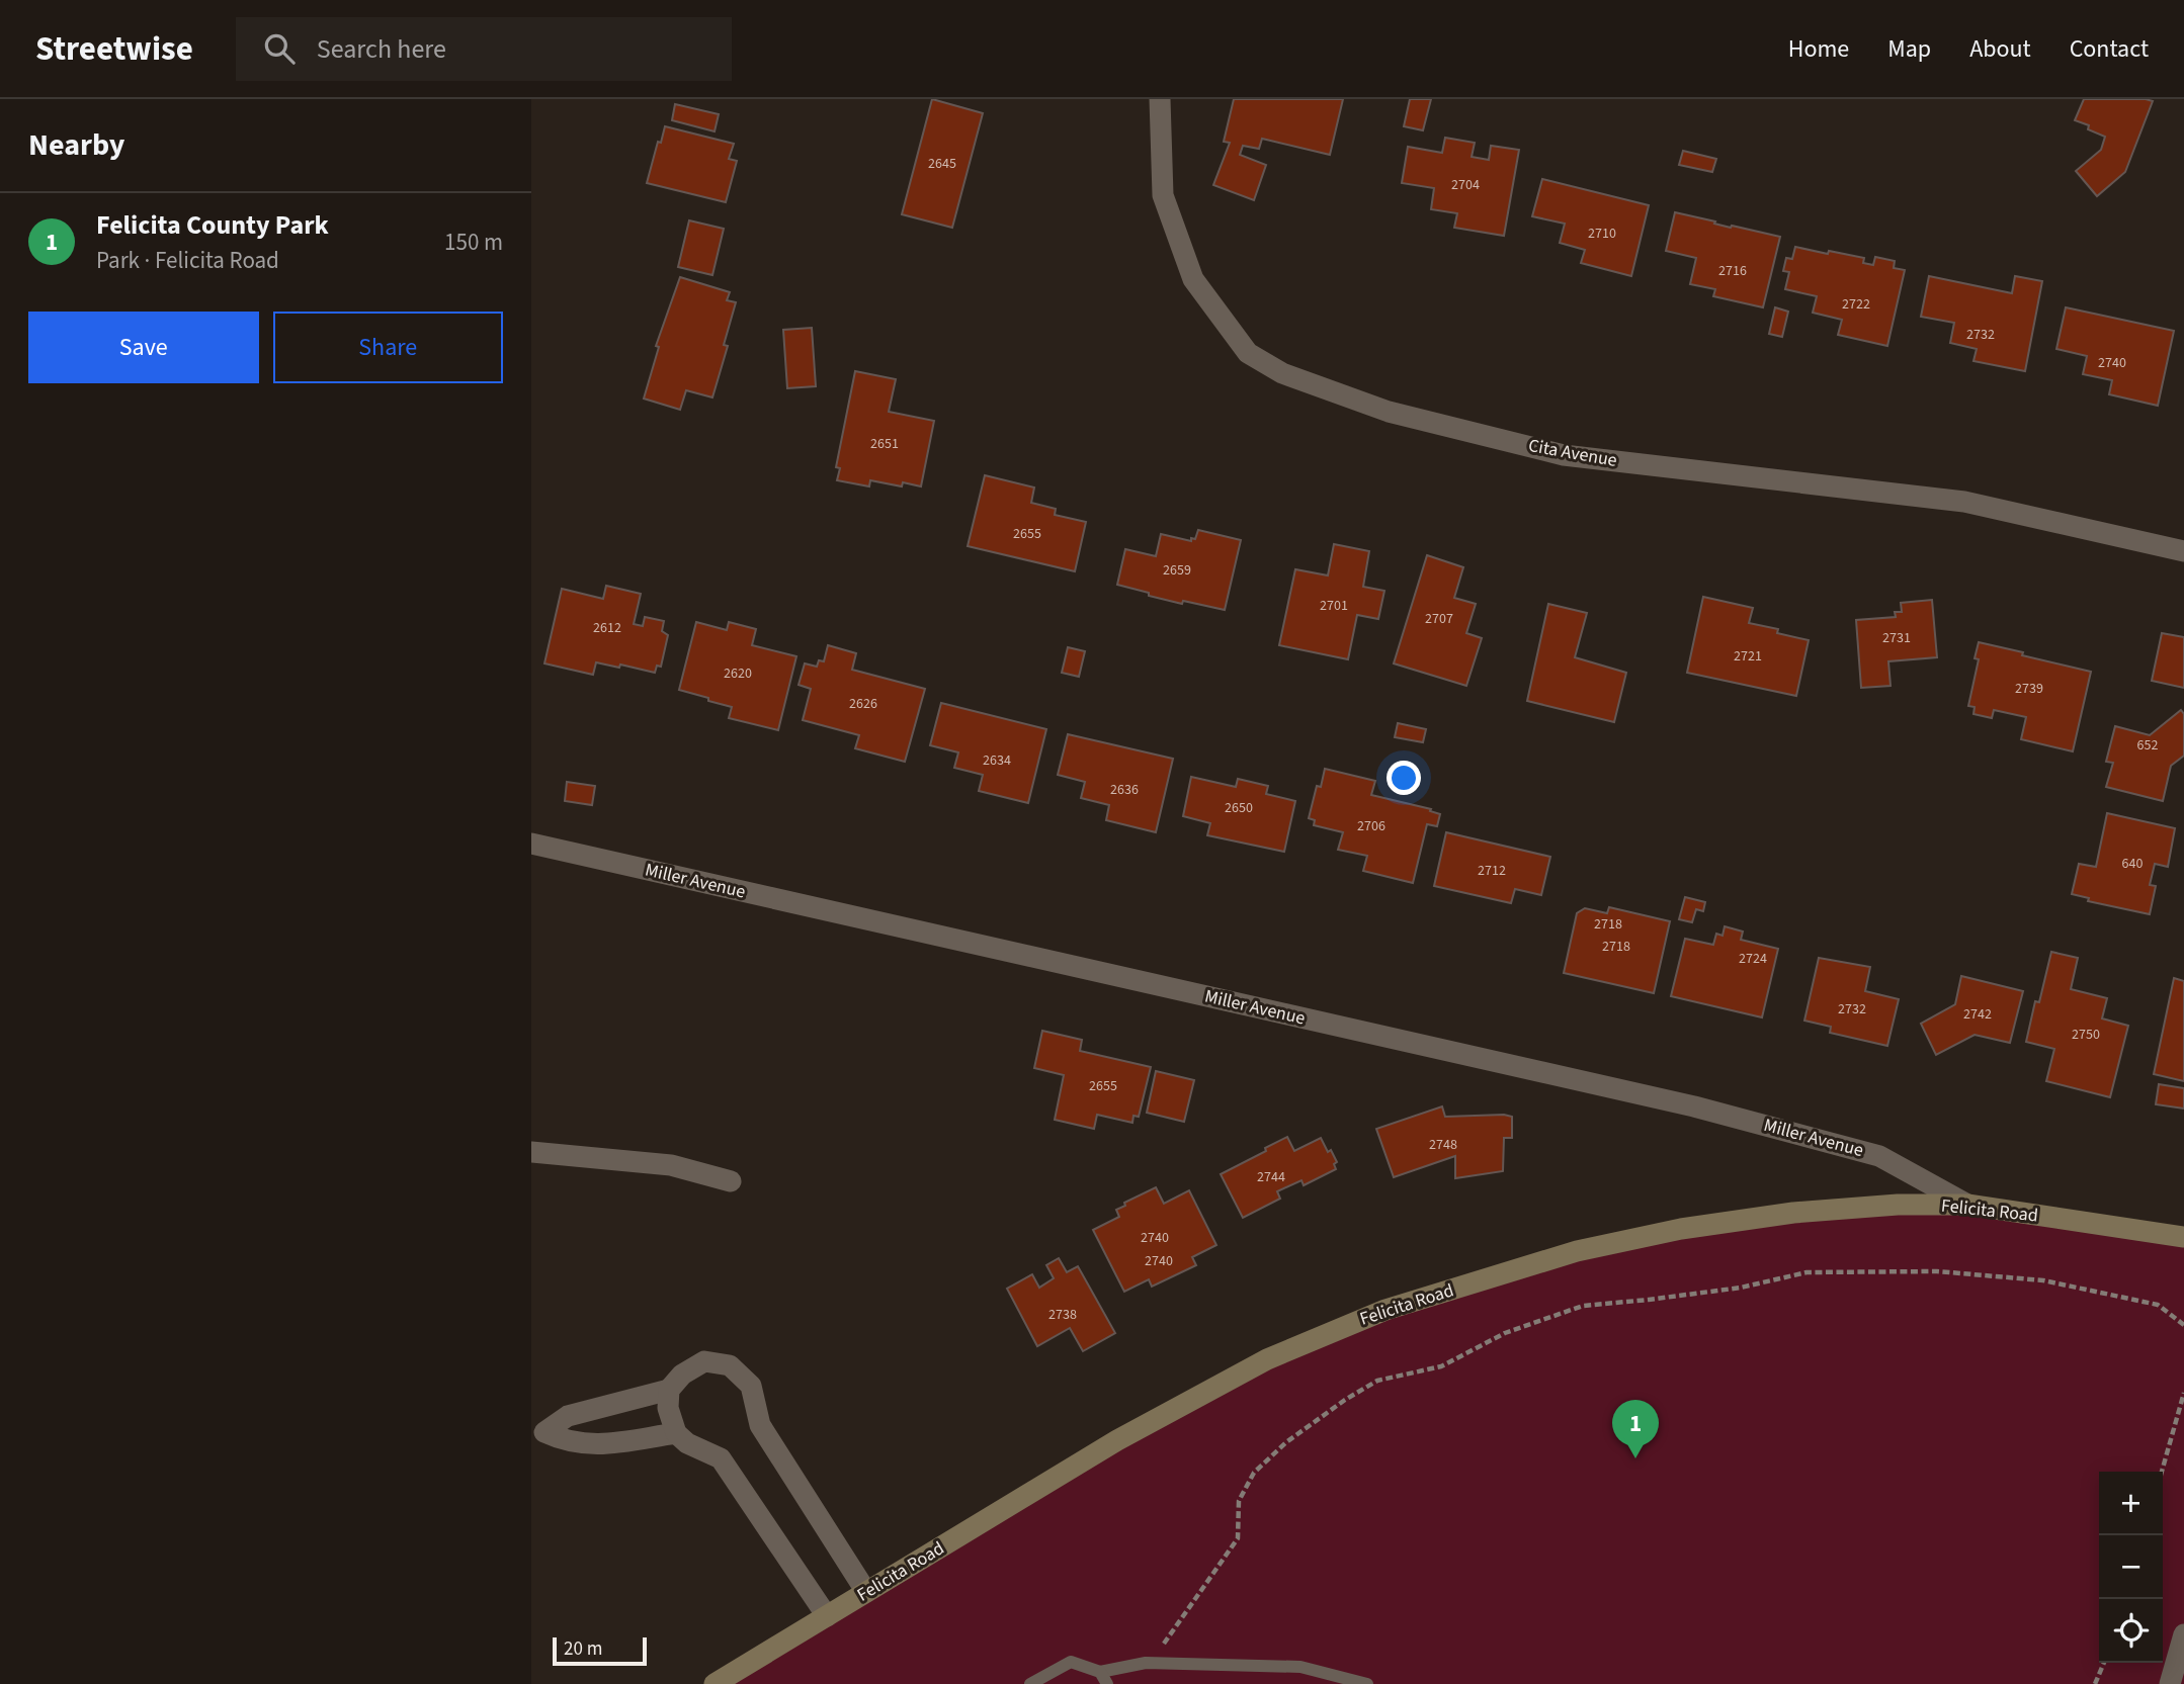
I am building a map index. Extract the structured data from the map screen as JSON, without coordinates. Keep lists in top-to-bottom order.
{
  "streets": {
    "main road": ["Felicita Road"],
    "street": ["Cita Avenue", "Miller Avenue"]
  },
  "crossings": [
    ["Miller Avenue", "Felicita Road"]
  ],
  "house_numbers": [
    "2645",
    "2704",
    "2710",
    "2716",
    "2722",
    "2732",
    "2740",
    "2651",
    "2655",
    "2659",
    "2701",
    "2707",
    "2612",
    "2731",
    "2721",
    "2620",
    "2739",
    "2626",
    "652",
    "2634",
    "2636",
    "2650",
    "2706",
    "640",
    "2712",
    "2718",
    "2718",
    "2724",
    "2732",
    "2742",
    "2750",
    "2655",
    "2748",
    "2744",
    "2740",
    "2740",
    "2738"
  ],
  "scale_bar": "20 m",
  "page": {
    "header": "Streetwise",
    "search": "Search here",
    "nav": [
      "Home",
      "Map",
      "About",
      "Contact"
    ],
    "heading": "Nearby",
    "list": [
      {
        "mark": "1",
        "name": "Felicita County Park",
        "note": "Park · Felicita Road",
        "value": "150 m"
      }
    ],
    "buttons": ["Save", "Share"],
    "pins": "1",
    "map_buttons": ["+", "−"],
    "scale": "20 m"
  }
}
